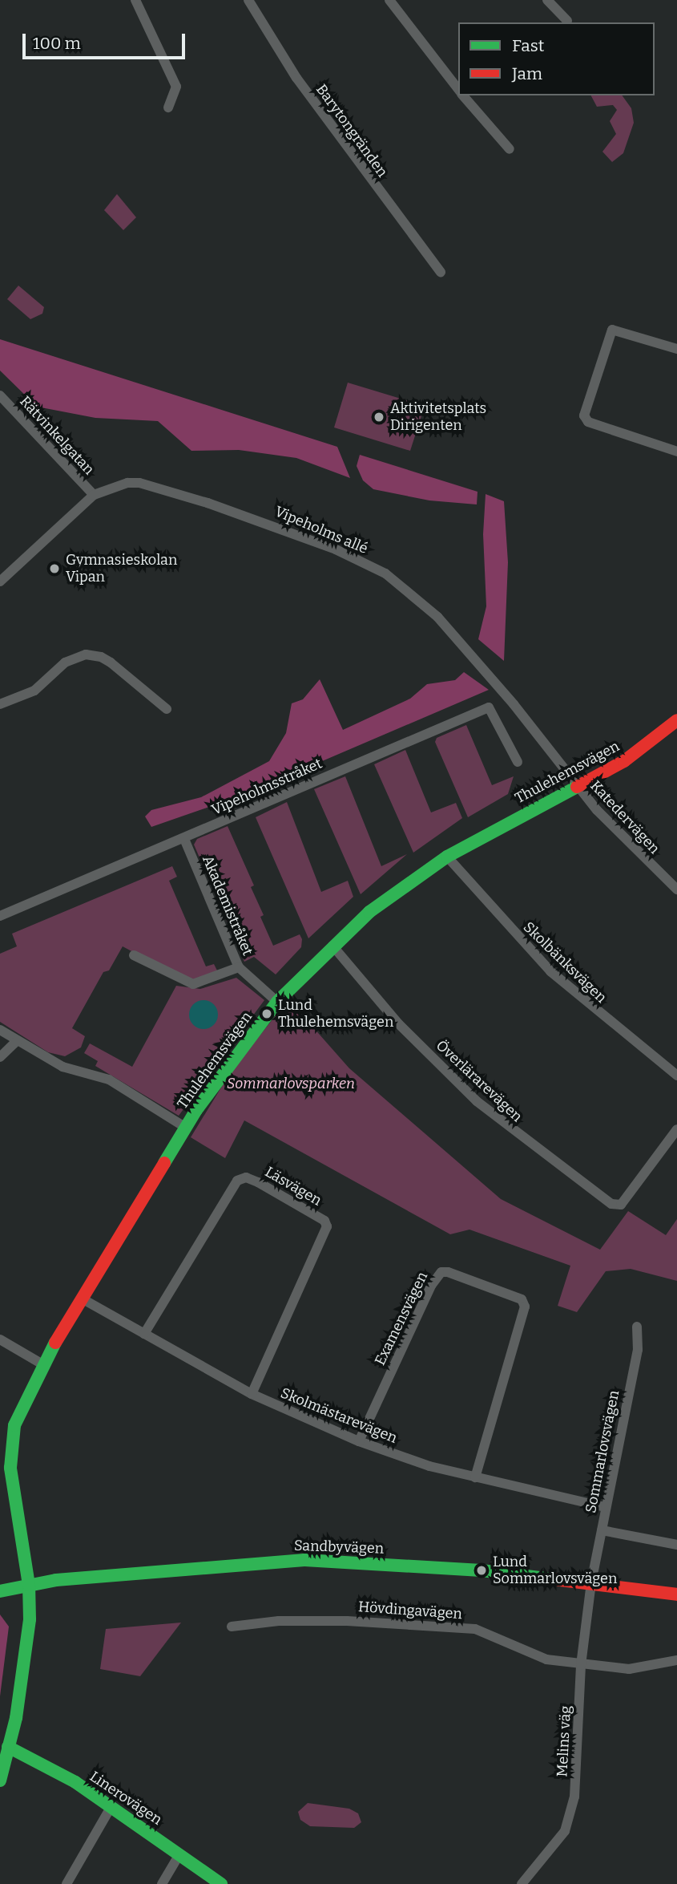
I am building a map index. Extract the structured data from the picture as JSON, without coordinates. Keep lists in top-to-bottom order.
{
  "streets": {
    "street": [
      "Barytongränden",
      "Rätvinkelgatan",
      "Vipeholms allé",
      "Thulehemsvägen",
      "Vipeholmsstråket",
      "Katedervägen",
      "Akademistråket",
      "Skolbänksvägen",
      "Överlärarevägen",
      "Läsvägen",
      "Examensvägen",
      "Skolmästarevägen",
      "Sommarlovsvägen",
      "Sandbyvägen",
      "Hövdingavägen",
      "Melins väg",
      "Linerovägen"
    ]
  },
  "crossings": [
    ["Rätvinkelgatan", "Vipeholms allé"],
    ["Vipeholms allé", "Thulehemsvägen"],
    ["Vipeholms allé", "Katedervägen"],
    ["Thulehemsvägen", "Katedervägen"],
    ["Thulehemsvägen", "Akademistråket"],
    ["Thulehemsvägen", "Skolbänksvägen"],
    ["Thulehemsvägen", "Överlärarevägen"],
    ["Thulehemsvägen", "Skolmästarevägen"],
    ["Thulehemsvägen", "Sandbyvägen"],
    ["Thulehemsvägen", "Linerovägen"],
    ["Vipeholmsstråket", "Akademistråket"],
    ["Läsvägen", "Skolmästarevägen"],
    ["Examensvägen", "Skolmästarevägen"],
    ["Skolmästarevägen", "Sommarlovsvägen"],
    ["Sommarlovsvägen", "Sandbyvägen"],
    ["Sommarlovsvägen", "Melins väg"],
    ["Sandbyvägen", "Melins väg"],
    ["Hövdingavägen", "Melins väg"]
  ],
  "parks": ["Sommarlovsparken"],
  "places": [
    "Aktivitetsplats Dirigenten",
    "Gymnasieskolan Vipan",
    "Lund Thulehemsvägen",
    "Lund Sommarlovsvägen"
  ],
  "legend": ["Fast", "Jam"],
  "scale_bar": "100 m"
}
